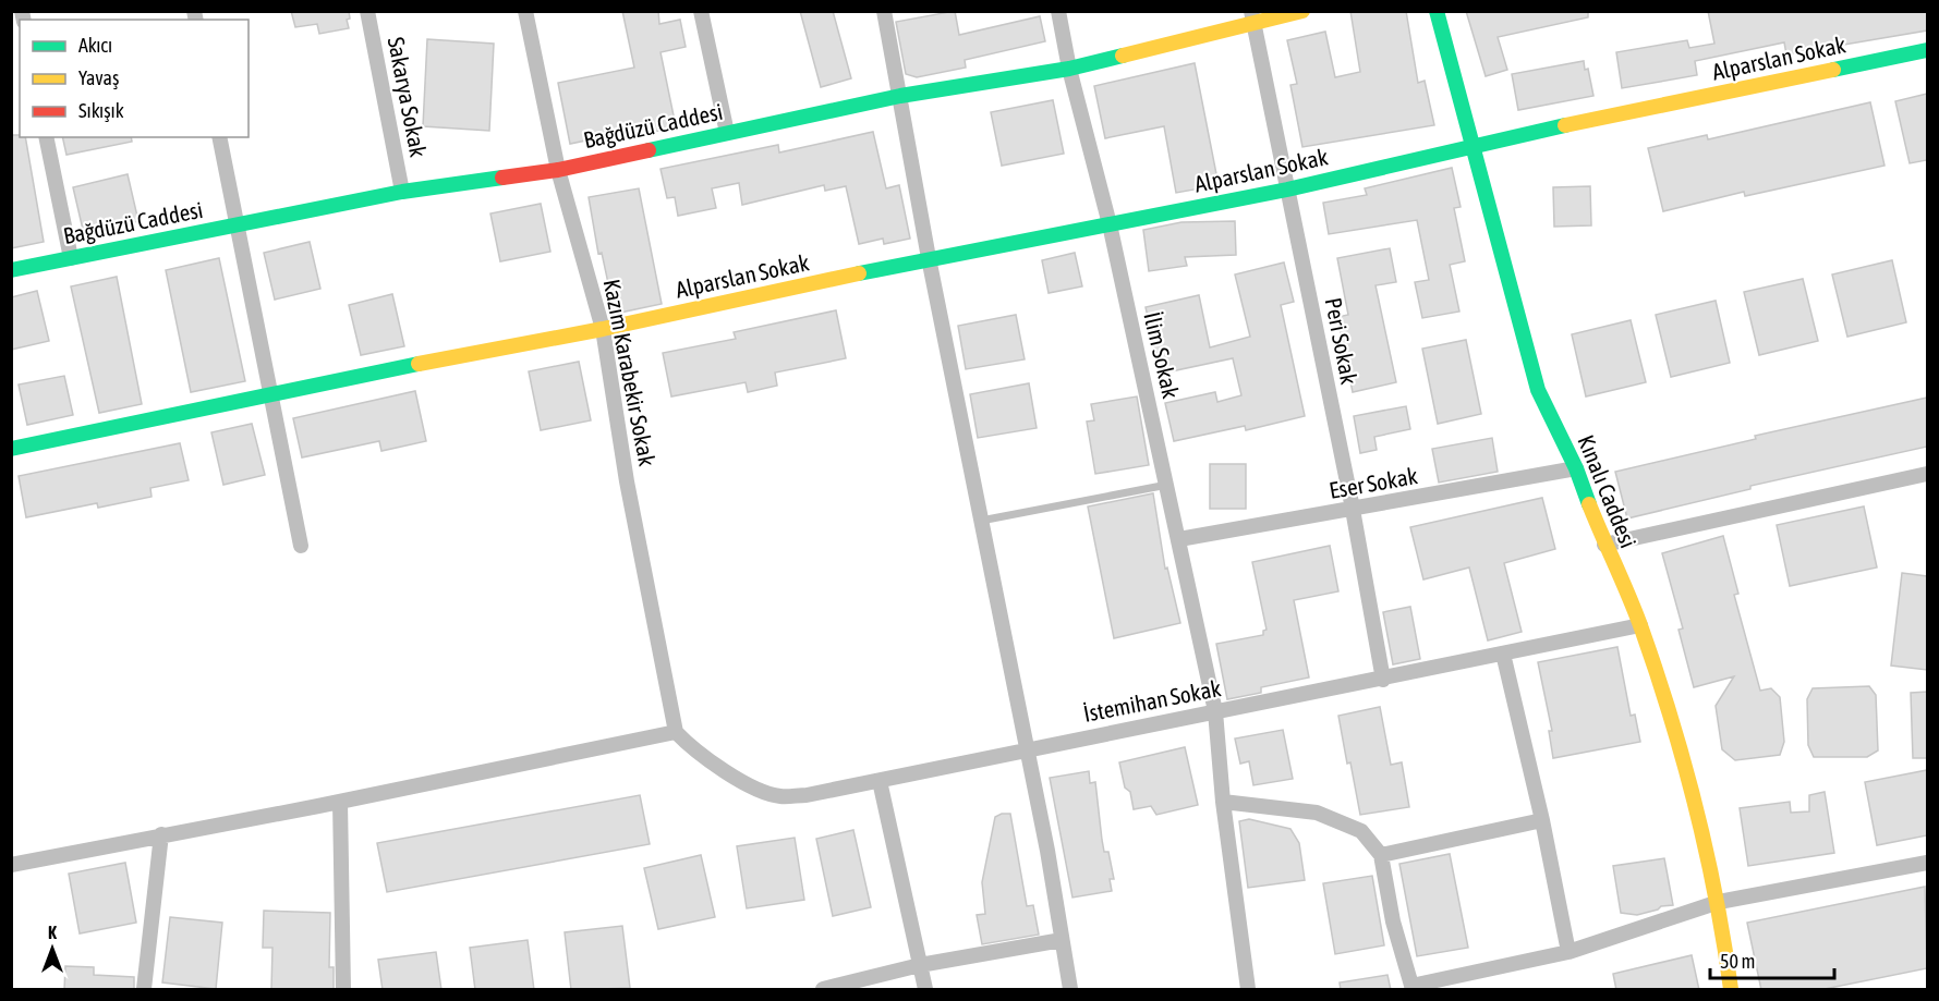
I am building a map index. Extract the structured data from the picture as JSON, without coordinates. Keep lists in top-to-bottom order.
{
  "streets": {
    "street": [
      "Alparslan Sokak",
      "Sakarya Sokak",
      "Bağdüzü Caddesi",
      "Peri Sokak",
      "İlim Sokak",
      "Kazım Karabekir Sokak",
      "Eser Sokak",
      "Kınalı Caddesi",
      "İstemihan Sokak"
    ]
  },
  "crossings": [
    ["Alparslan Sokak", "Peri Sokak"],
    ["Alparslan Sokak", "İlim Sokak"],
    ["Alparslan Sokak", "Kazım Karabekir Sokak"],
    ["Alparslan Sokak", "Kınalı Caddesi"],
    ["Sakarya Sokak", "Bağdüzü Caddesi"],
    ["Bağdüzü Caddesi", "Peri Sokak"],
    ["Bağdüzü Caddesi", "İlim Sokak"],
    ["Bağdüzü Caddesi", "Kazım Karabekir Sokak"],
    ["Peri Sokak", "Eser Sokak"],
    ["Peri Sokak", "İstemihan Sokak"],
    ["İlim Sokak", "Eser Sokak"],
    ["İlim Sokak", "İstemihan Sokak"],
    ["Kazım Karabekir Sokak", "İstemihan Sokak"],
    ["Eser Sokak", "Kınalı Caddesi"],
    ["Kınalı Caddesi", "İstemihan Sokak"]
  ],
  "legend": ["Akıcı", "Yavaş", "Sıkışık"],
  "scale_bar": "50 m",
  "north": "top"
}
